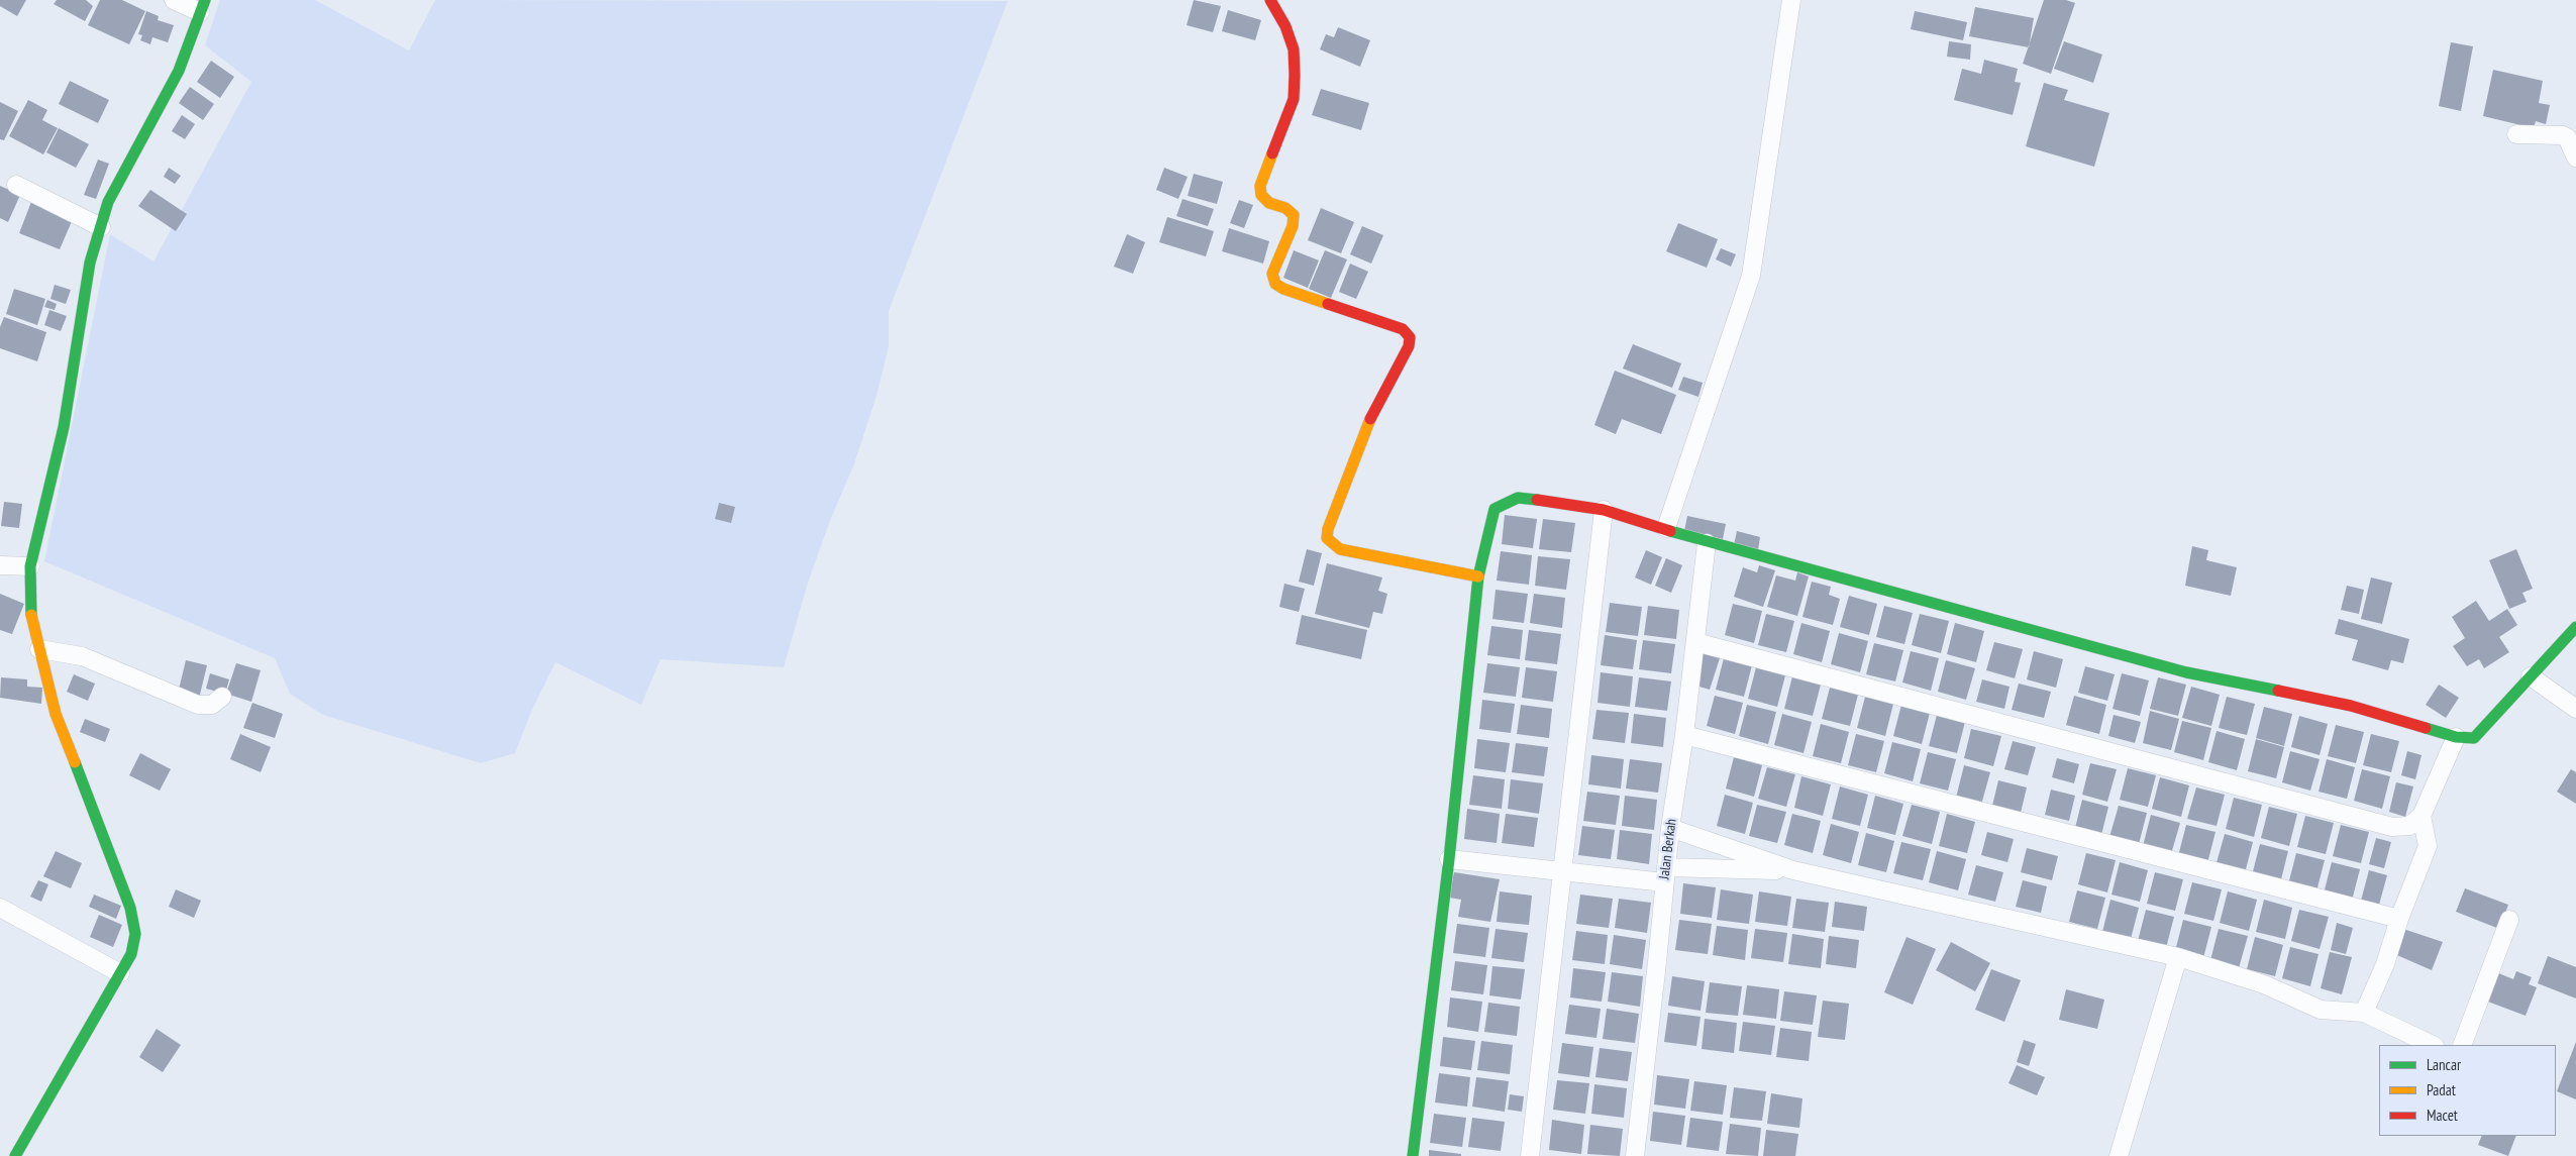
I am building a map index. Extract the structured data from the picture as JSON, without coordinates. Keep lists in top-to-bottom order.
{
  "streets": {
    "street": ["Jalan Berkah"]
  },
  "legend": ["Lancar", "Padat", "Macet"]
}
